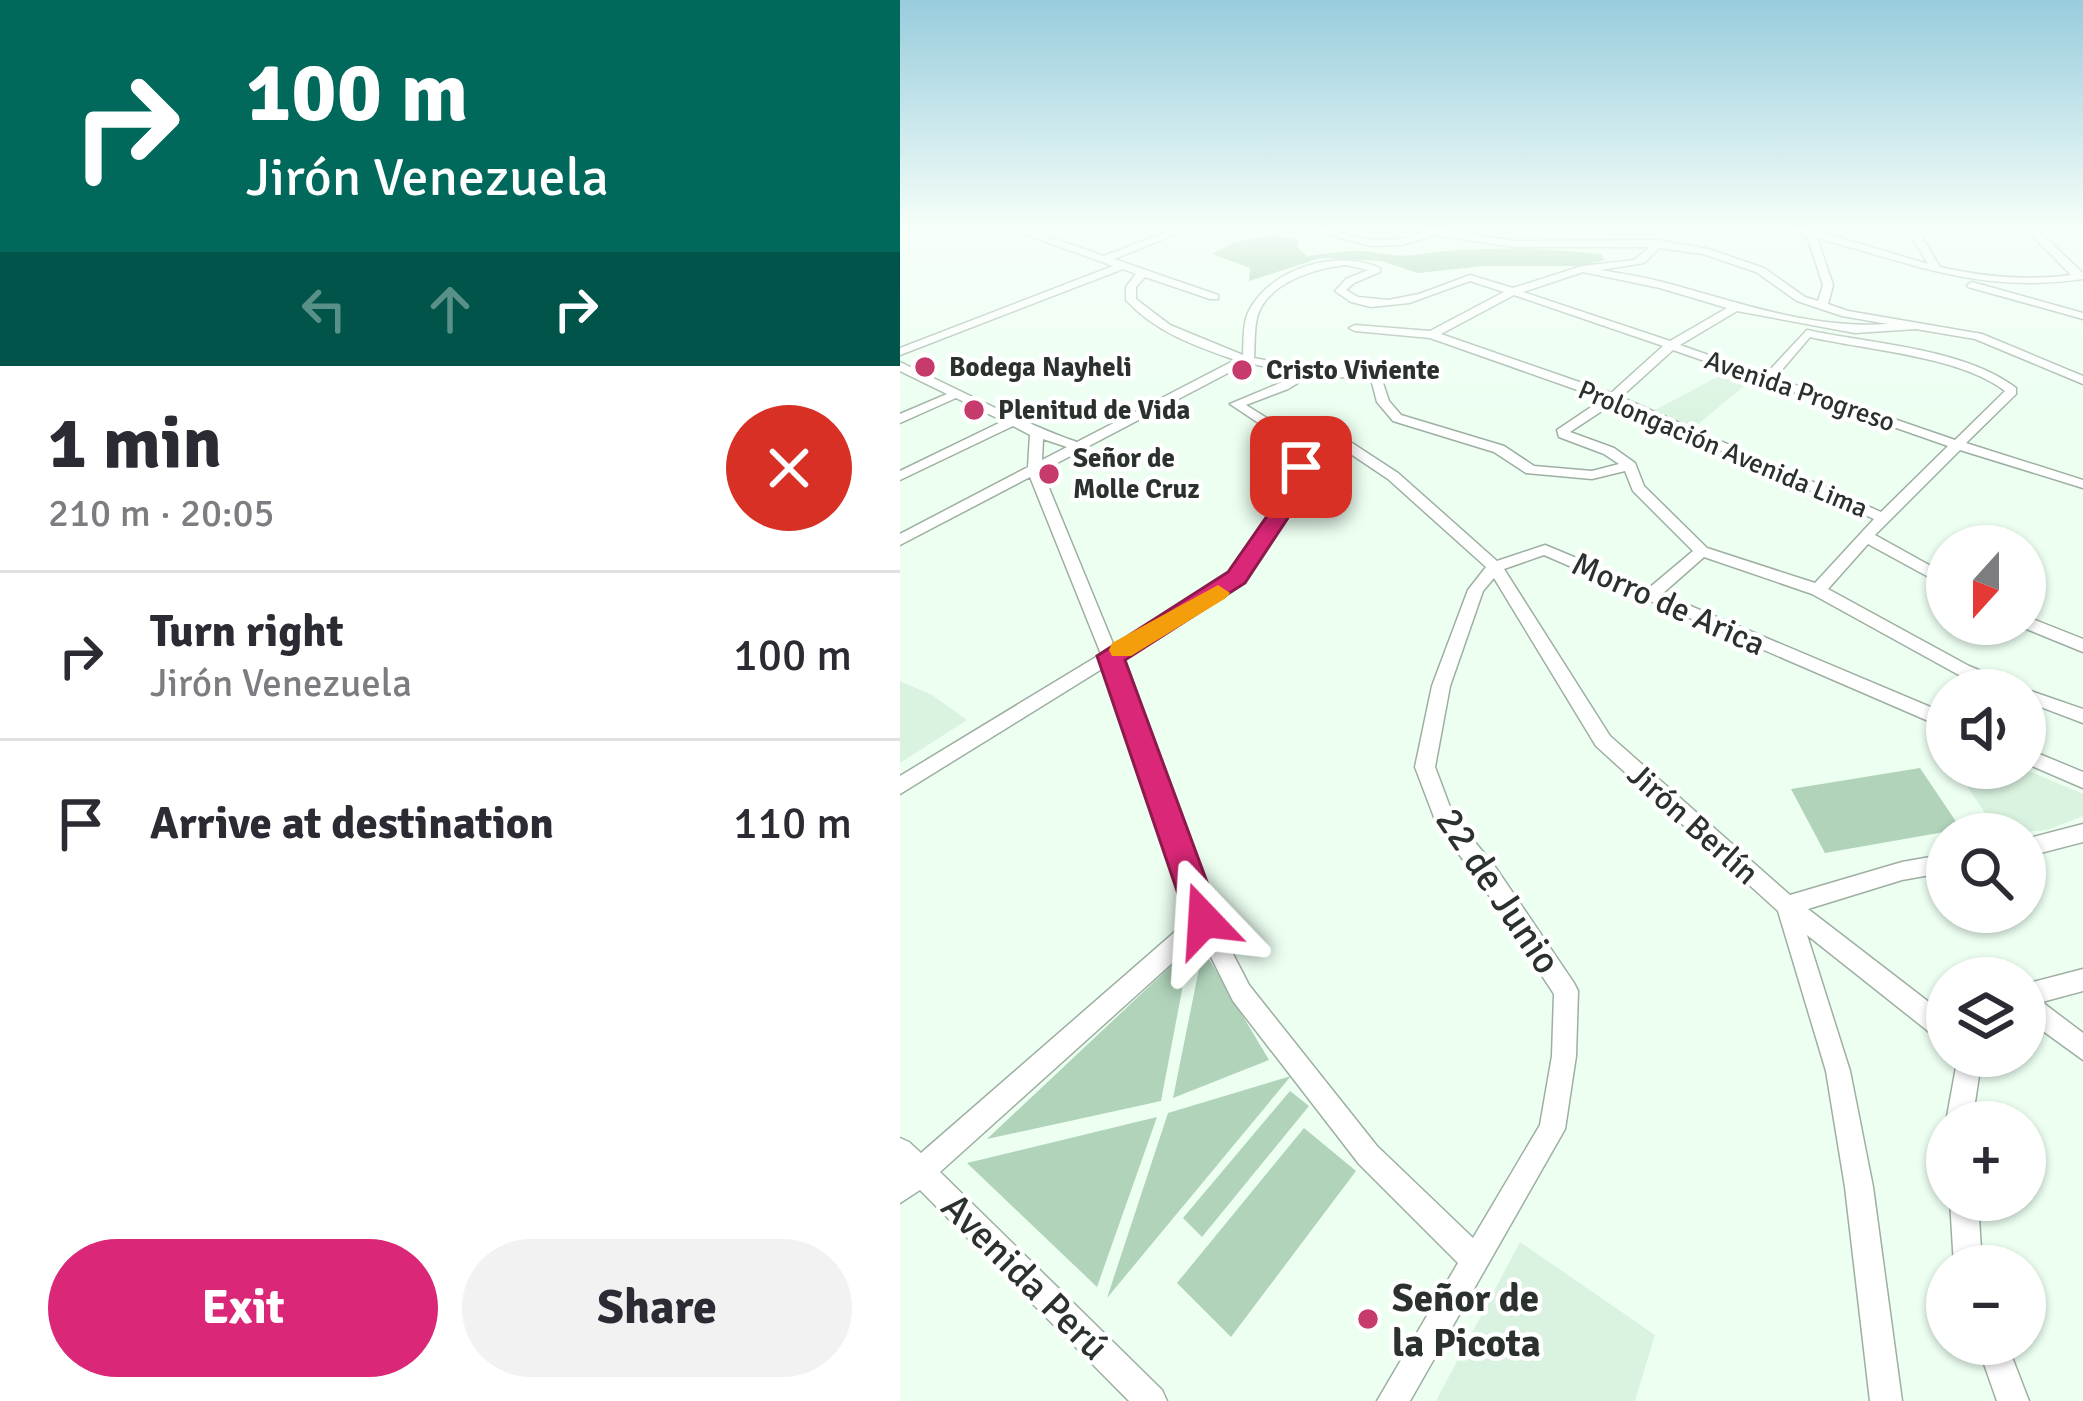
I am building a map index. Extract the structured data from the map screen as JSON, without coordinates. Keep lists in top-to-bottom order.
{
  "streets": {
    "street": [
      "Avenida Progreso",
      "Prolongación Avenida Lima",
      "Morro de Arica",
      "Jirón Berlín",
      "22 de Junio",
      "Avenida Perú"
    ]
  },
  "crossings": [
    ["Morro de Arica", "Jirón Berlín"],
    ["Morro de Arica", "22 de Junio"],
    ["Jirón Berlín", "22 de Junio"]
  ],
  "places": [
    "Bodega Nayheli",
    "Cristo Viviente",
    "Plenitud de Vida",
    "Señor de Molle Cruz",
    "Señor de la Picota"
  ],
  "north": "bottom",
  "page": {
    "turn": ["100 m", "Jirón Venezuela"],
    "heading": ["1 min", "210 m · 20:05"],
    "map_buttons": ["+", "−"],
    "list": [
      {
        "name": "Turn right",
        "note": "Jirón Venezuela",
        "value": "100 m"
      },
      {
        "name": "Arrive at destination",
        "value": "110 m"
      }
    ],
    "buttons": ["Exit", "Share"]
  }
}
